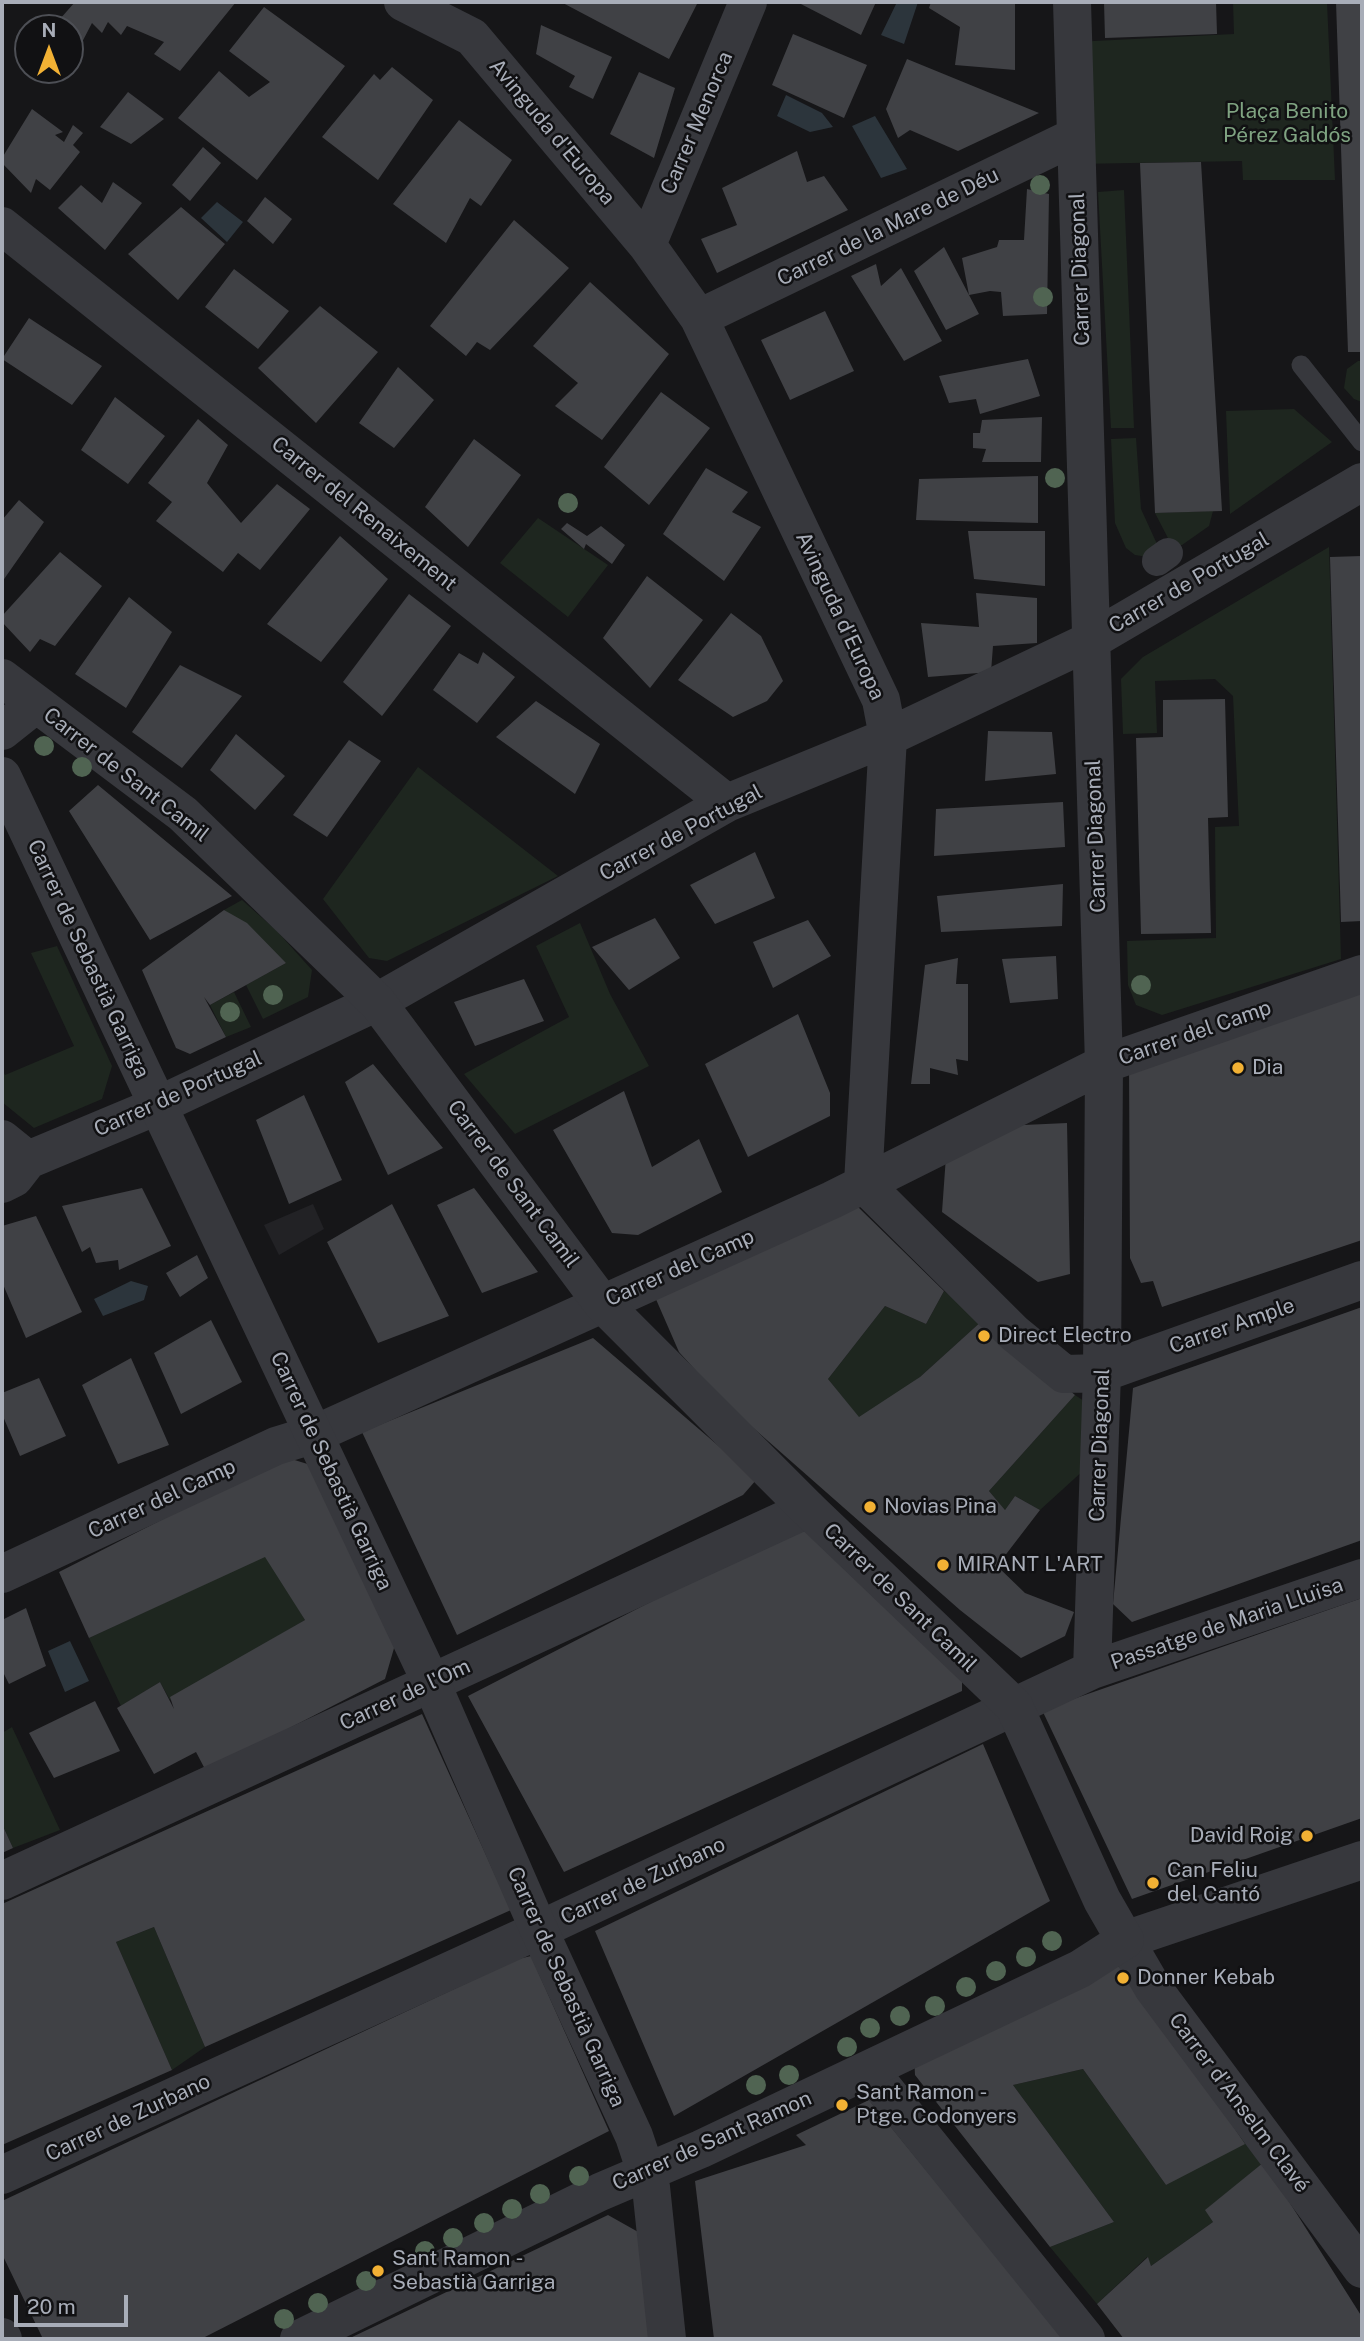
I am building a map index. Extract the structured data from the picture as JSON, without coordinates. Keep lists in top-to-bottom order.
{
  "streets": {
    "street": [
      "Carrer Menorca",
      "Avinguda d'Europa",
      "Carrer de la Mare de Déu",
      "Carrer Diagonal",
      "Carrer del Renaixement",
      "Carrer de Portugal",
      "Carrer de Sant Camil",
      "Carrer de Sebastià Garriga",
      "Carrer del Camp",
      "Carrer Ample",
      "Passatge de Maria Lluïsa",
      "Carrer de l'Om",
      "Carrer de Zurbano",
      "Carrer d'Anselm Clavé",
      "Carrer de Sant Ramon"
    ]
  },
  "crossings": [
    ["Carrer Menorca", "Avinguda d'Europa"],
    ["Avinguda d'Europa", "Carrer de la Mare de Déu"],
    ["Avinguda d'Europa", "Carrer de Portugal"],
    ["Avinguda d'Europa", "Carrer del Camp"],
    ["Carrer de la Mare de Déu", "Carrer Diagonal"],
    ["Carrer Diagonal", "Carrer de Portugal"],
    ["Carrer Diagonal", "Carrer del Camp"],
    ["Carrer Diagonal", "Carrer Ample"],
    ["Carrer Diagonal", "Passatge de Maria Lluïsa"],
    ["Carrer Diagonal", "Carrer de Zurbano"],
    ["Carrer del Renaixement", "Carrer de Portugal"],
    ["Carrer de Portugal", "Carrer de Sant Camil"],
    ["Carrer de Portugal", "Carrer de Sebastià Garriga"],
    ["Carrer de Sant Camil", "Carrer del Camp"],
    ["Carrer de Sant Camil", "Carrer de l'Om"],
    ["Carrer de Sant Camil", "Carrer de Zurbano"],
    ["Carrer de Sant Camil", "Carrer d'Anselm Clavé"],
    ["Carrer de Sebastià Garriga", "Carrer del Camp"],
    ["Carrer de Sebastià Garriga", "Carrer de l'Om"],
    ["Carrer de Sebastià Garriga", "Carrer de Zurbano"],
    ["Carrer de Sebastià Garriga", "Carrer de Sant Ramon"],
    ["Passatge de Maria Lluïsa", "Carrer de Zurbano"],
    ["Carrer de Zurbano", "Carrer d'Anselm Clavé"],
    ["Carrer d'Anselm Clavé", "Carrer de Sant Ramon"]
  ],
  "parks": ["Plaça Benito Pérez Galdós"],
  "places": [
    "Dia",
    "Direct Electro",
    "Novias Pina",
    "MIRANT L'ART",
    "David Roig",
    "Can Feliu del Cantó",
    "Donner Kebab",
    "Sant Ramon - Ptge. Codonyers",
    "Sant Ramon - Sebastià Garriga"
  ],
  "scale_bar": "20 m",
  "north": "top"
}
